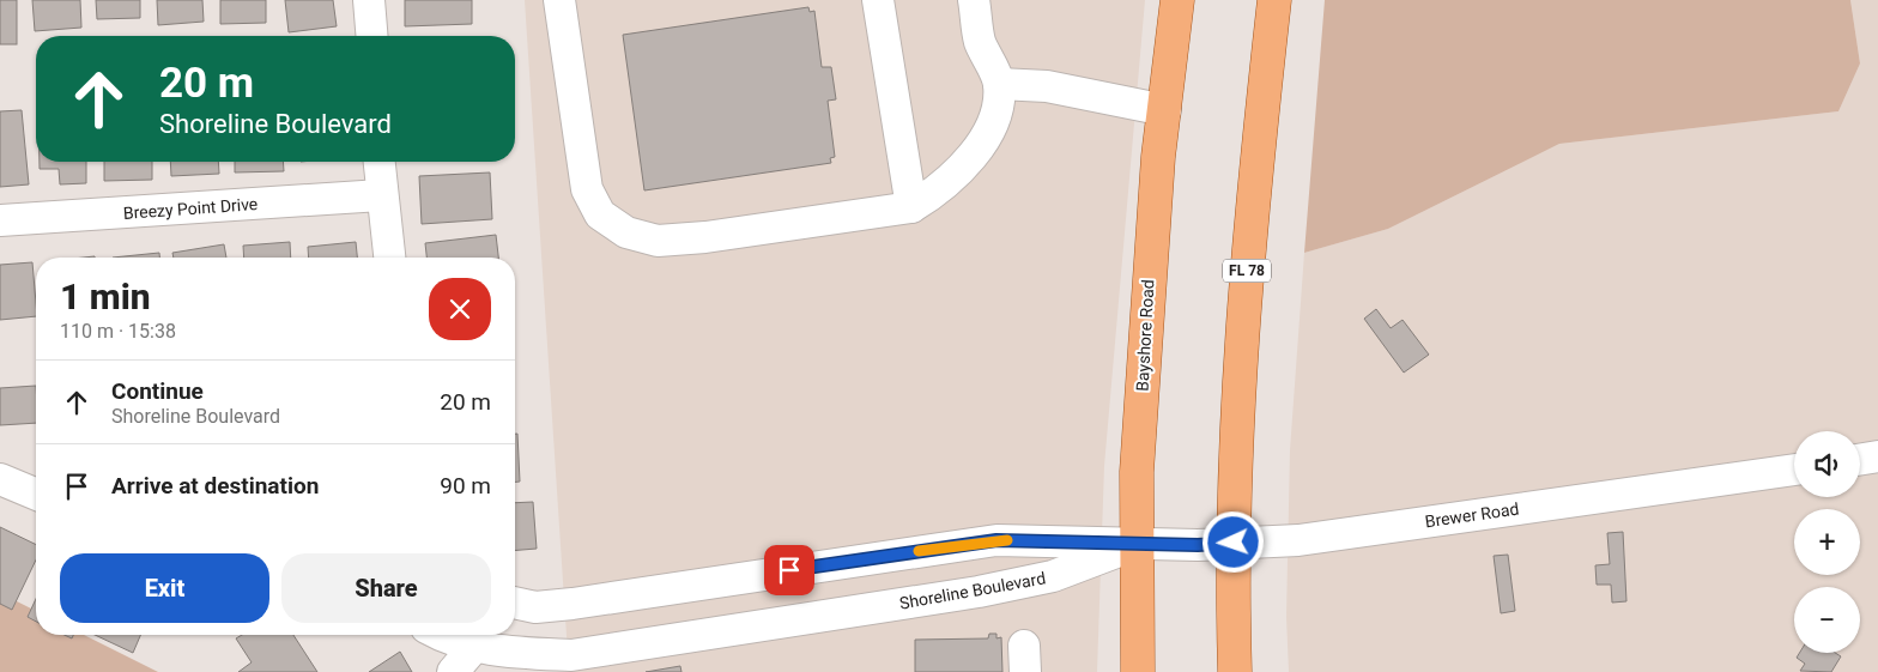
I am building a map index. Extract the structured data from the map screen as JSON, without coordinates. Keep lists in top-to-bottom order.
{
  "streets": {
    "main road": ["FL 78", "Bayshore Road"],
    "street": ["Breezy Point Drive", "Brewer Road", "Shoreline Boulevard"]
  },
  "crossings": [
    ["FL 78", "Brewer Road"],
    ["Bayshore Road", "Brewer Road"],
    ["Bayshore Road", "Shoreline Boulevard"],
    ["Brewer Road", "Shoreline Boulevard"]
  ],
  "page": {
    "turn": ["20 m", "Shoreline Boulevard"],
    "heading": ["1 min", "110 m · 15:38"],
    "list": [
      {
        "name": "Continue",
        "note": "Shoreline Boulevard",
        "value": "20 m"
      },
      {
        "name": "Arrive at destination",
        "value": "90 m"
      }
    ],
    "map_buttons": ["+", "−"],
    "buttons": ["Exit", "Share"]
  }
}
